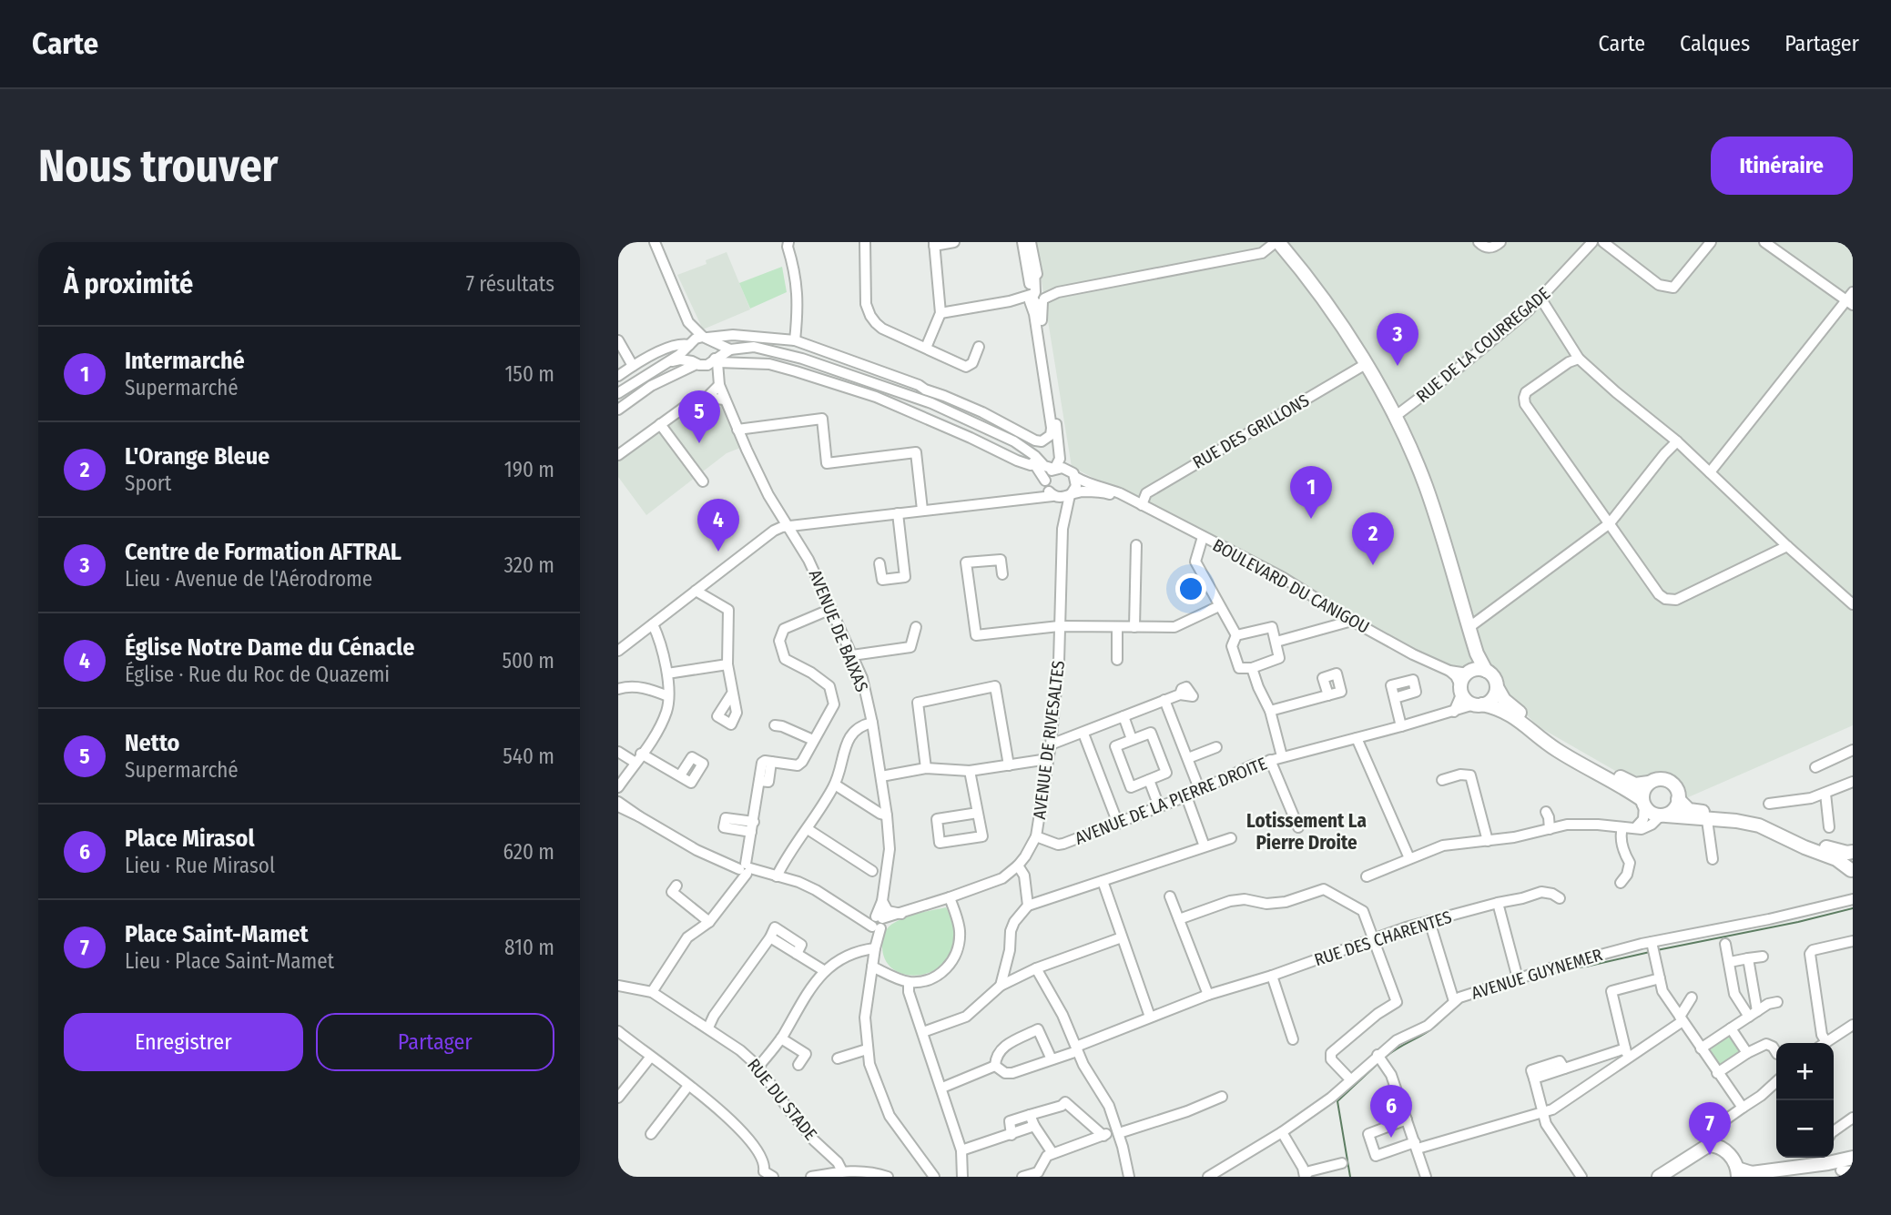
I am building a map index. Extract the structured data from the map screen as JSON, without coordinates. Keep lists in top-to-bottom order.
{
  "streets": {
    "street": [
      "RUE DE LA COURREGADE",
      "RUE DES GRILLONS",
      "BOULEVARD DU CANIGOU",
      "AVENUE DE BAIXAS",
      "AVENUE DE RIVESALTES",
      "AVENUE DE LA PIERRE DROITE",
      "RUE DES CHARENTES",
      "AVENUE GUYNEMER",
      "RUE DU STADE"
    ]
  },
  "crossings": [
    ["RUE DES GRILLONS", "BOULEVARD DU CANIGOU"],
    ["BOULEVARD DU CANIGOU", "AVENUE DE RIVESALTES"],
    ["BOULEVARD DU CANIGOU", "AVENUE DE LA PIERRE DROITE"],
    ["AVENUE DE BAIXAS", "AVENUE DE RIVESALTES"],
    ["AVENUE DE RIVESALTES", "AVENUE DE LA PIERRE DROITE"]
  ],
  "districts": ["Lotissement La Pierre Droite"],
  "page": {
    "header": "Carte",
    "nav": ["Carte", "Calques", "Partager"],
    "buttons": [
      "Itinéraire",
      ["Enregistrer", "Partager"]
    ],
    "title": "Nous trouver",
    "heading": ["À proximité", "7 résultats"],
    "pins": [
      "3",
      "5",
      "1",
      "4",
      "2",
      "6",
      "7"
    ],
    "list": [
      {
        "mark": "1",
        "name": "Intermarché",
        "note": "Supermarché",
        "value": "150 m"
      },
      {
        "mark": "2",
        "name": "L'Orange Bleue",
        "note": "Sport",
        "value": "190 m"
      },
      {
        "mark": "3",
        "name": "Centre de Formation AFTRAL",
        "note": "Lieu · Avenue de l'Aérodrome",
        "value": "320 m"
      },
      {
        "mark": "4",
        "name": "Église Notre Dame du Cénacle",
        "note": "Église · Rue du Roc de Quazemi",
        "value": "500 m"
      },
      {
        "mark": "5",
        "name": "Netto",
        "note": "Supermarché",
        "value": "540 m"
      },
      {
        "mark": "6",
        "name": "Place Mirasol",
        "note": "Lieu · Rue Mirasol",
        "value": "620 m"
      },
      {
        "mark": "7",
        "name": "Place Saint-Mamet",
        "note": "Lieu · Place Saint-Mamet",
        "value": "810 m"
      }
    ],
    "map_buttons": ["+", "−"]
  }
}
